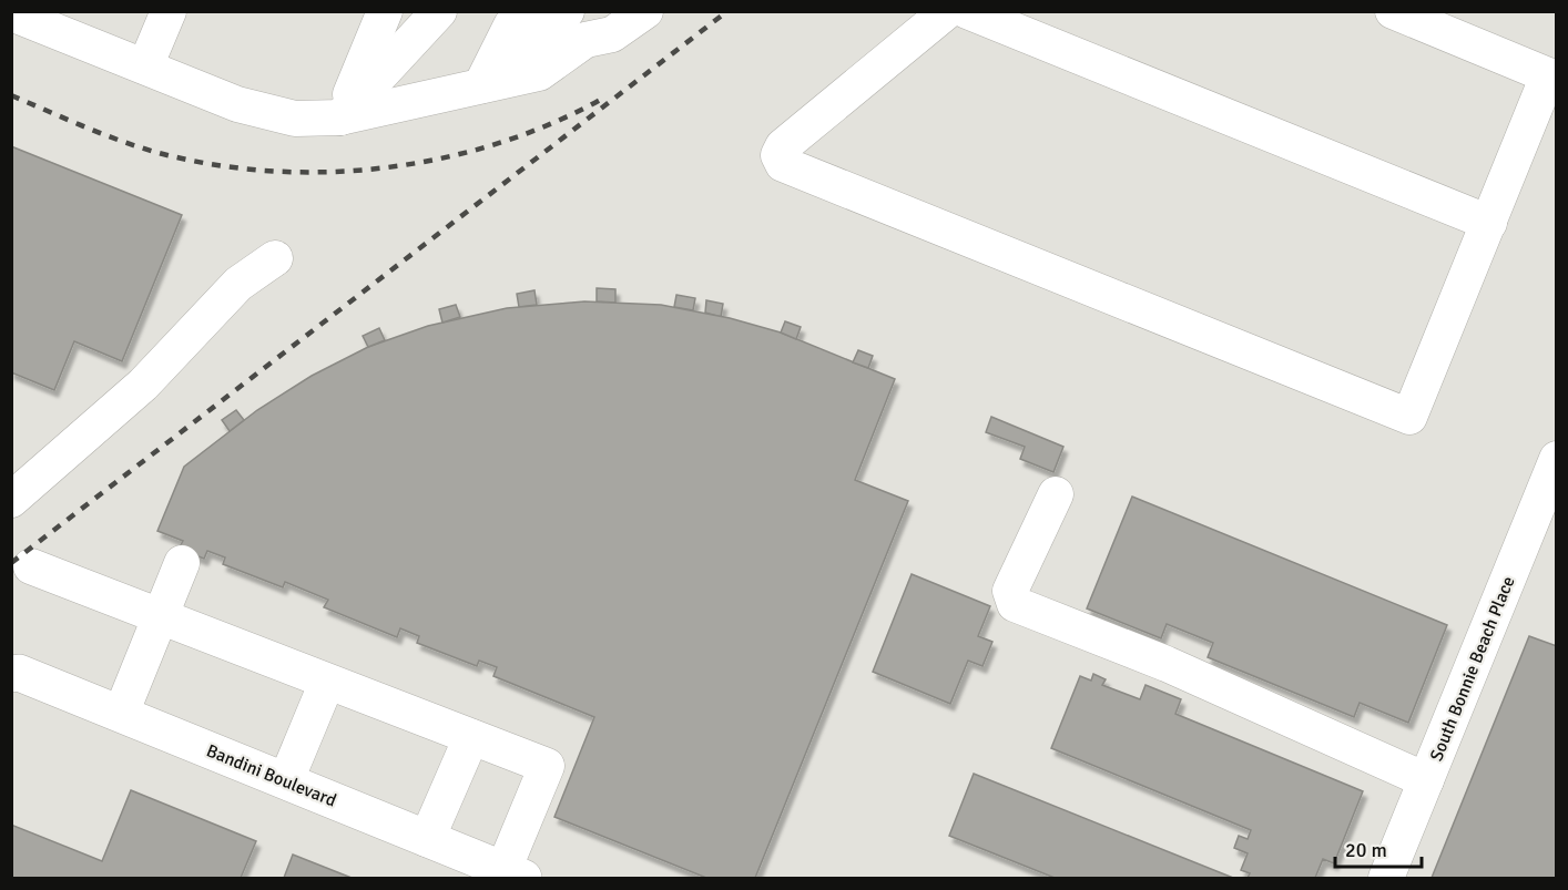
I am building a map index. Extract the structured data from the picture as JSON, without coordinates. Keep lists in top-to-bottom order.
{
  "streets": {
    "main road": ["Bandini Boulevard"],
    "street": ["South Bonnie Beach Place"]
  },
  "scale_bar": "20 m"
}
